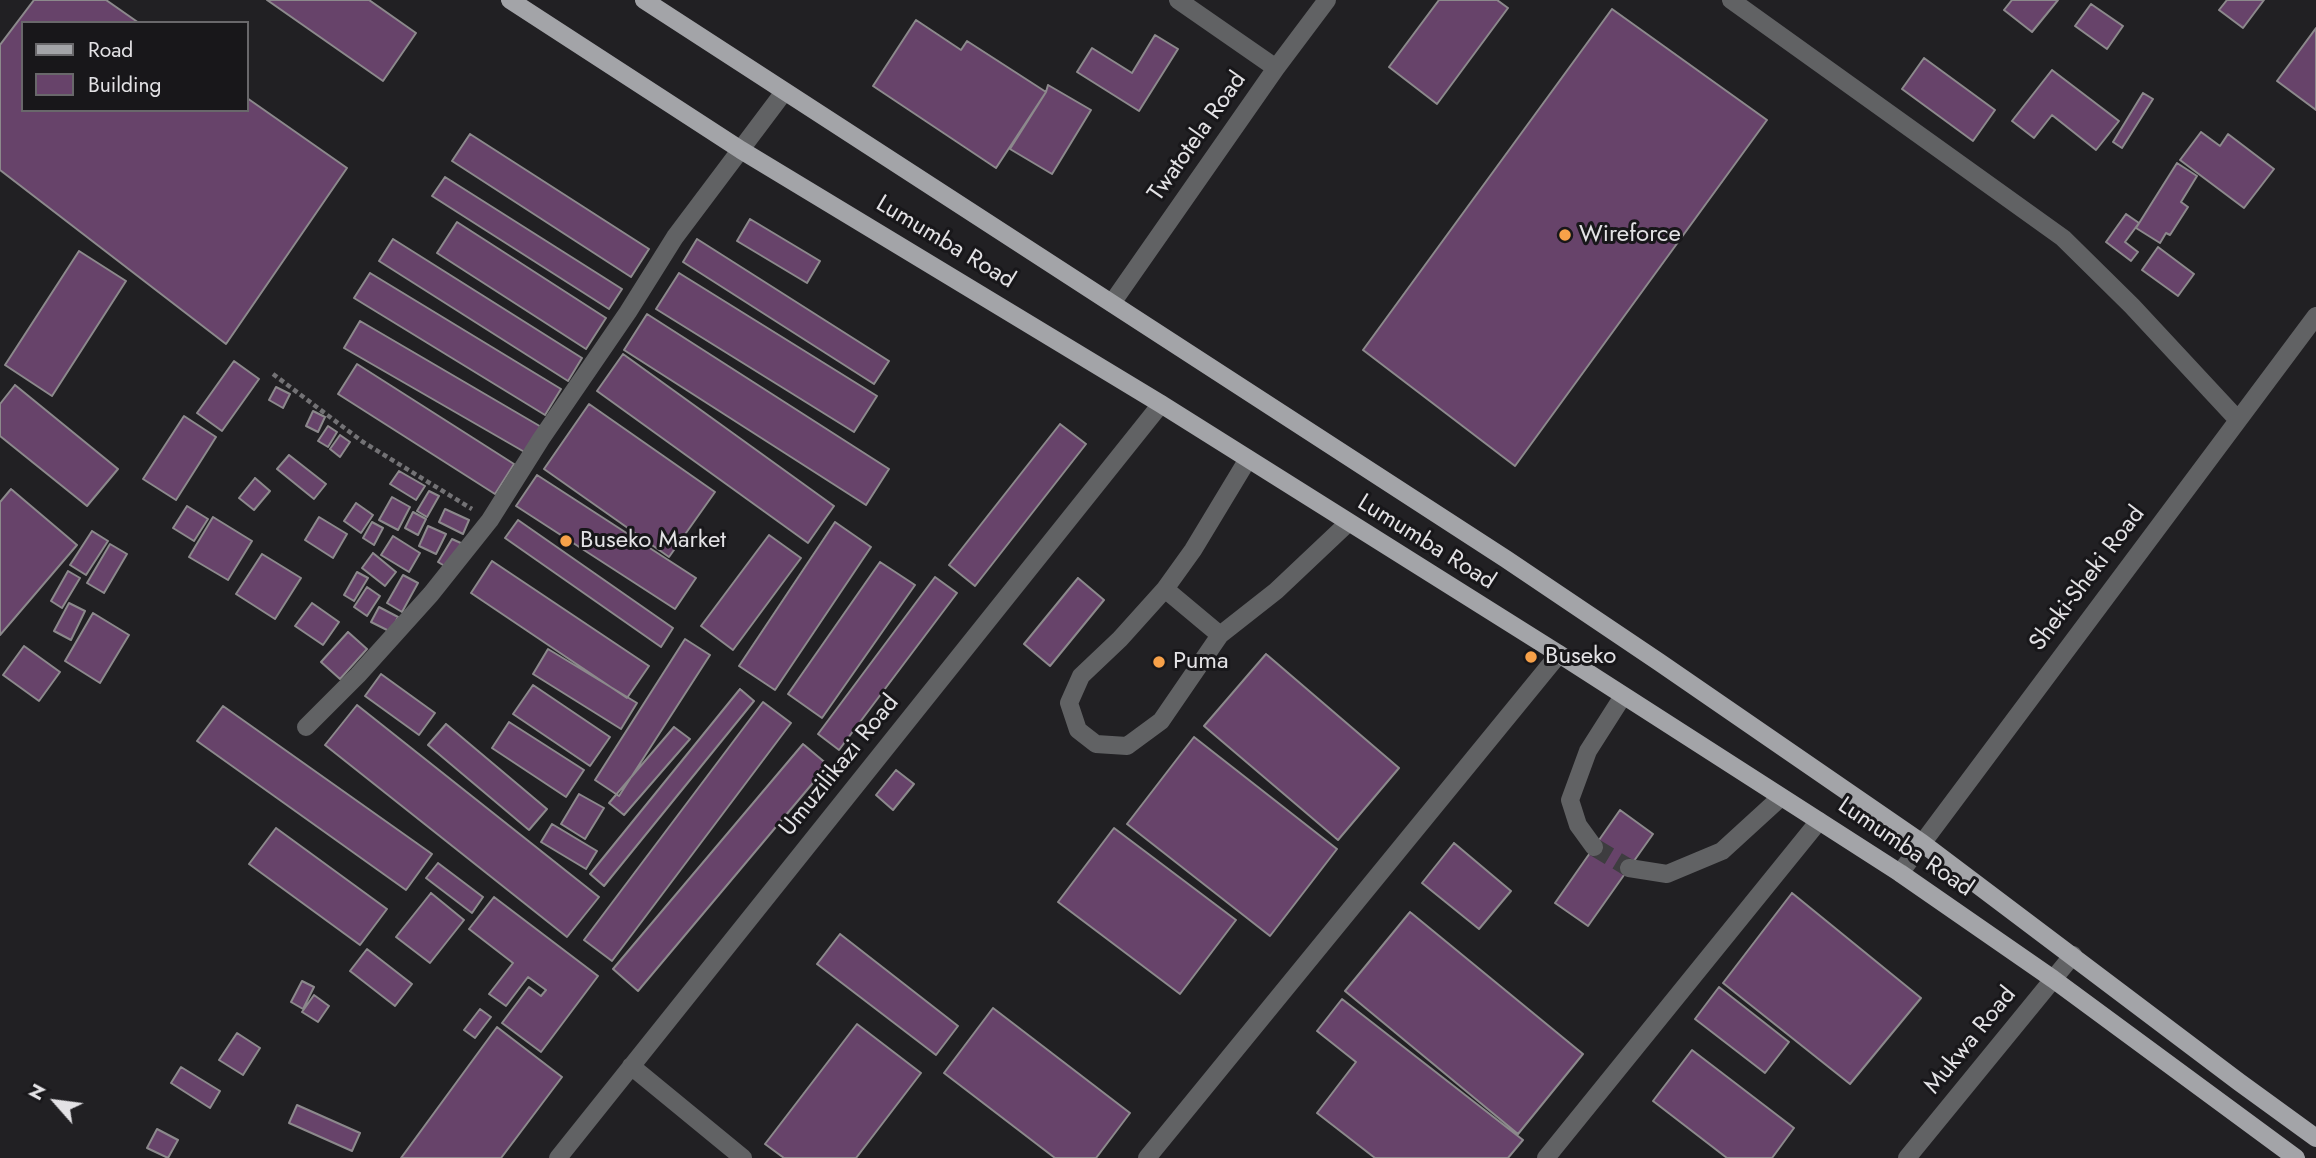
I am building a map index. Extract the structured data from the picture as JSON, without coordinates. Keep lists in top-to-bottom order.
{
  "streets": {
    "main road": ["Lumumba Road"],
    "street": [
      "Twatotela Road",
      "Sheki-Sheki Road",
      "Umuzilikazi Road",
      "Mukwa Road"
    ]
  },
  "crossings": [
    ["Twatotela Road", "Lumumba Road"],
    ["Lumumba Road", "Sheki-Sheki Road"],
    ["Lumumba Road", "Umuzilikazi Road"],
    ["Lumumba Road", "Mukwa Road"]
  ],
  "places": [
    "Wireforce",
    "Buseko Market",
    "Buseko",
    "Puma"
  ],
  "legend": ["Road", "Building"],
  "north": "top left"
}
